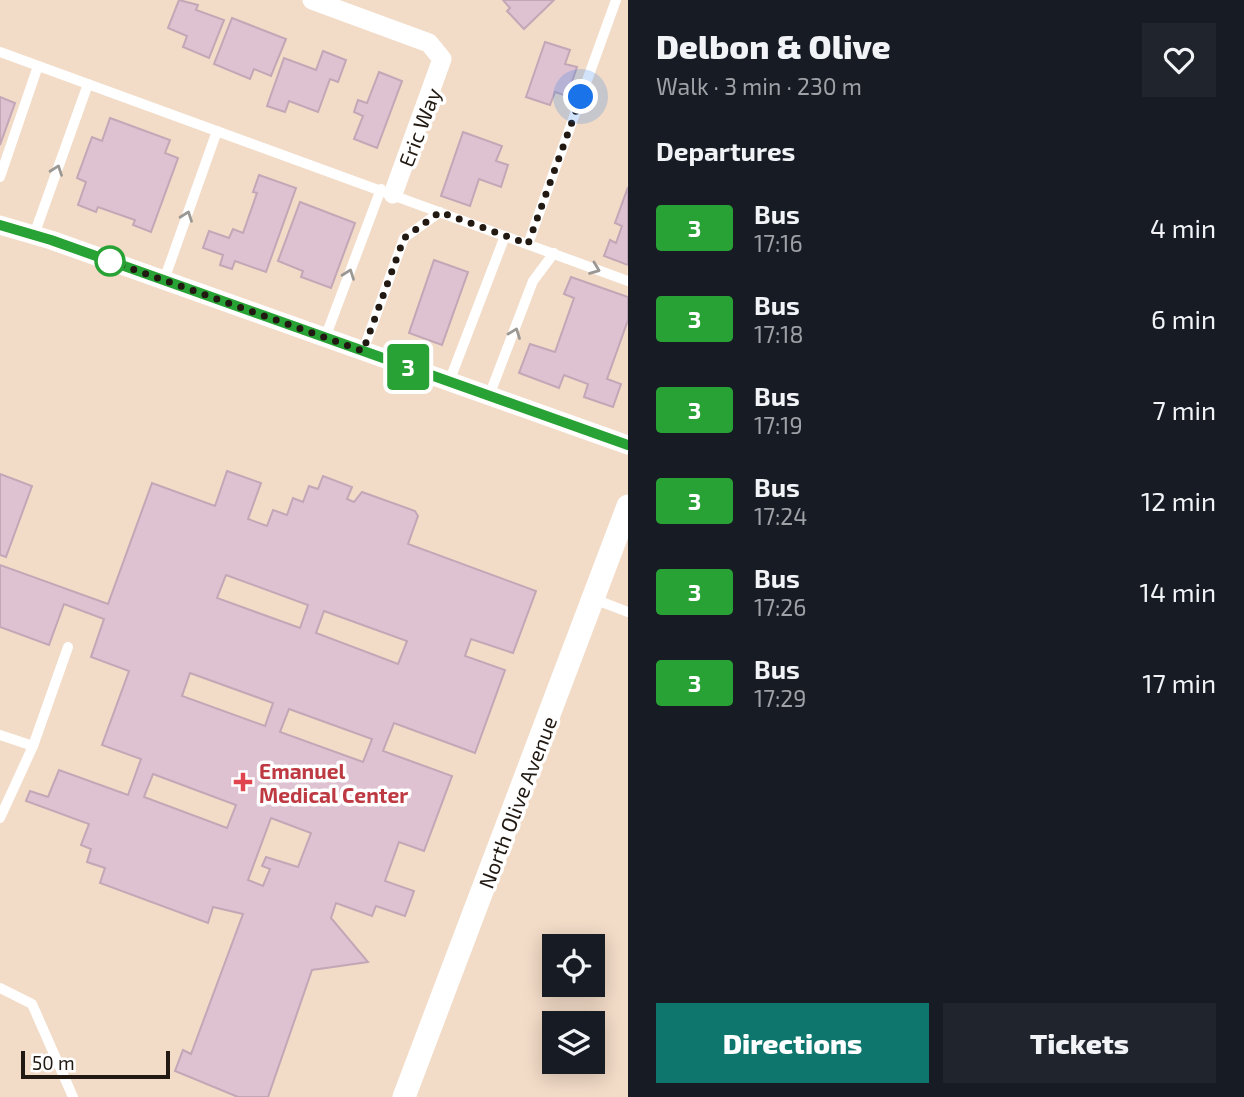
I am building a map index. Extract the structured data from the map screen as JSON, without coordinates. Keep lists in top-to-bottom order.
{
  "streets": {
    "street": ["Eric Way", "North Olive Avenue"]
  },
  "places": {
    "health": ["Emanuel Medical Center"]
  },
  "lines": ["bus line 3"],
  "scale_bar": "50 m",
  "page": {
    "on_map": "3",
    "heading": [
      ["Delbon & Olive", "Walk · 3 min · 230 m"],
      "Departures"
    ],
    "list": [
      {
        "mark": "3",
        "name": "Bus",
        "note": "17:16",
        "value": "4 min"
      },
      {
        "mark": "3",
        "name": "Bus",
        "note": "17:18",
        "value": "6 min"
      },
      {
        "mark": "3",
        "name": "Bus",
        "note": "17:19",
        "value": "7 min"
      },
      {
        "mark": "3",
        "name": "Bus",
        "note": "17:24",
        "value": "12 min"
      },
      {
        "mark": "3",
        "name": "Bus",
        "note": "17:26",
        "value": "14 min"
      },
      {
        "mark": "3",
        "name": "Bus",
        "note": "17:29",
        "value": "17 min"
      }
    ],
    "buttons": ["Directions", "Tickets"],
    "scale": "50 m"
  }
}
